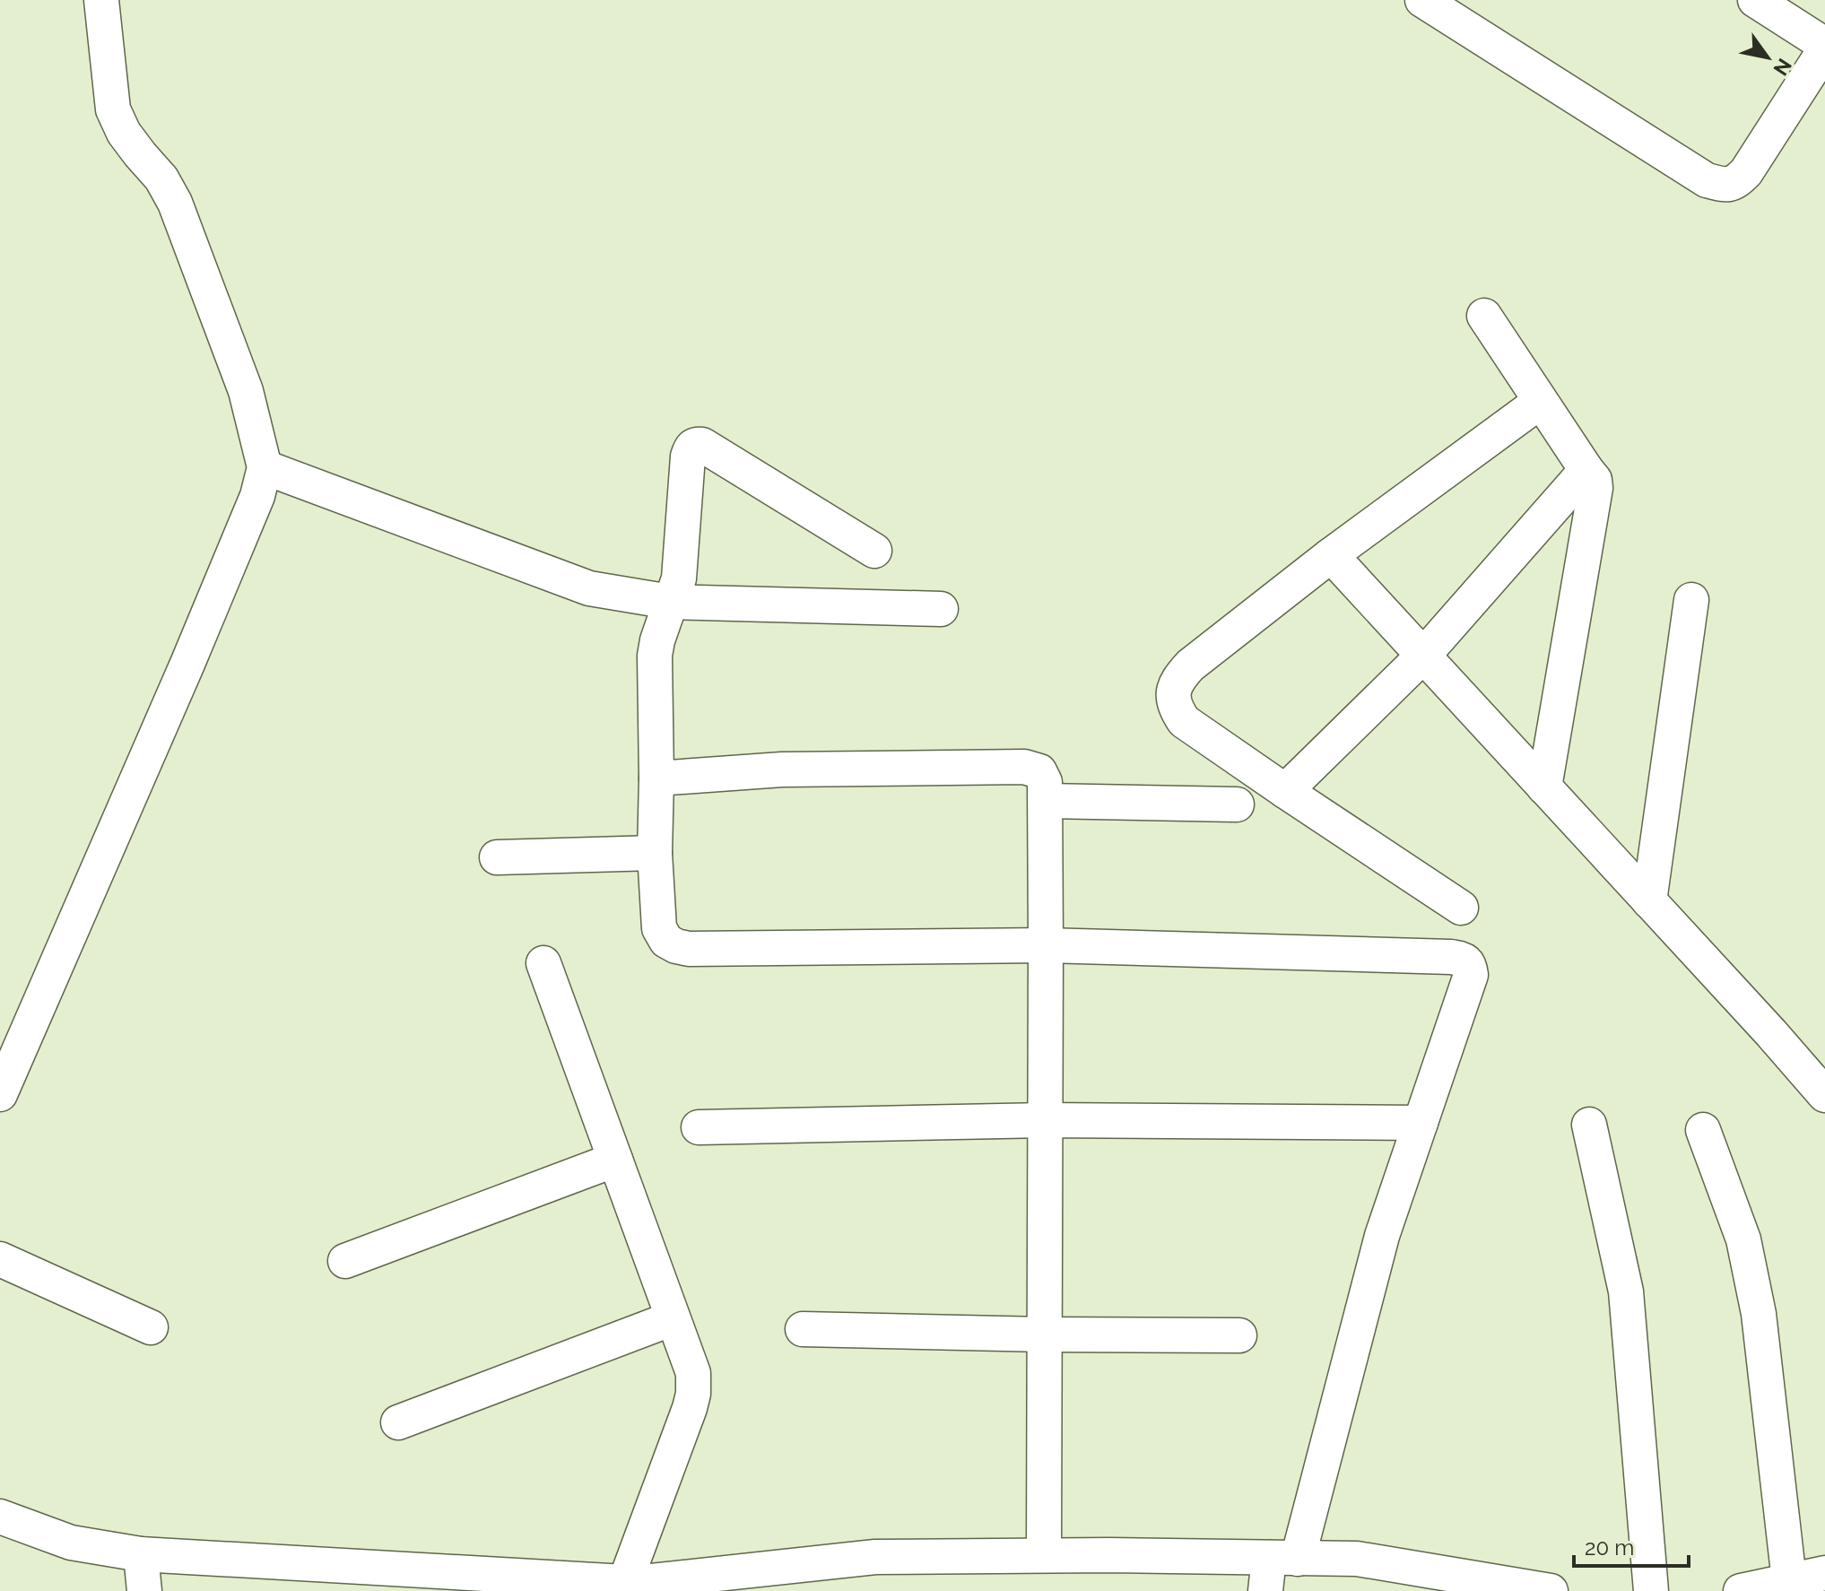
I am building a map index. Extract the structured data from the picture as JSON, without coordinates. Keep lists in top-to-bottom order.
{
  "scale_bar": "20 m",
  "north": "bottom right"
}
